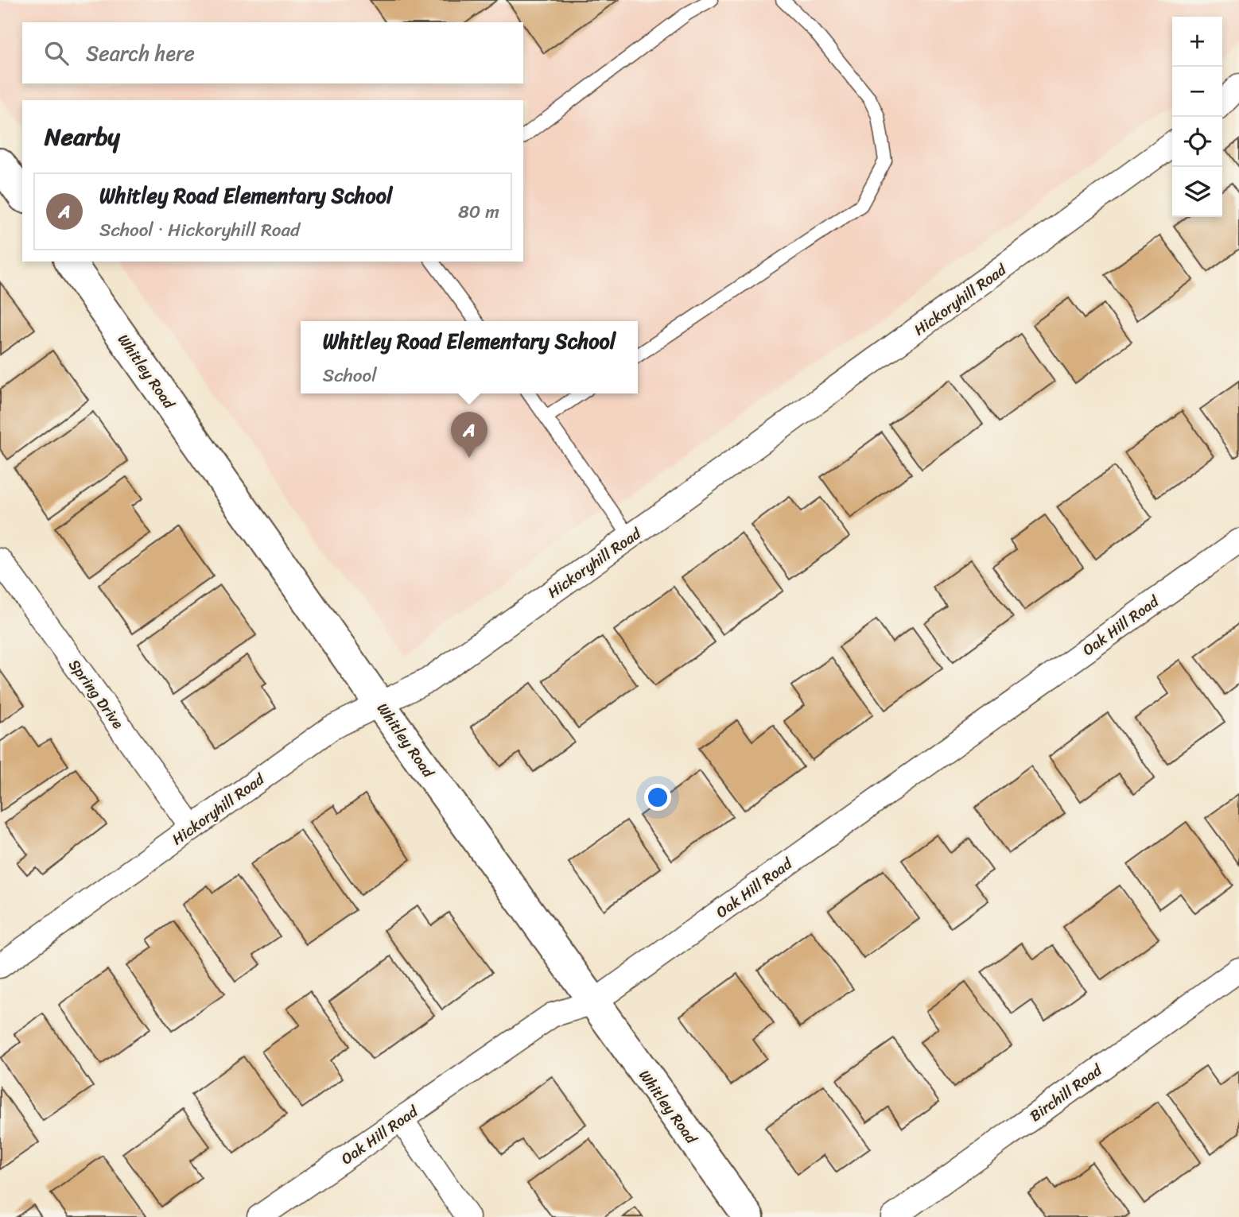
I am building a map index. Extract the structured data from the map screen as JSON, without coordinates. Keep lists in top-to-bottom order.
{
  "streets": {
    "street": [
      "Hickoryhill Road",
      "Whitley Road",
      "Oak Hill Road",
      "Spring Drive",
      "Birchill Road"
    ]
  },
  "crossings": [
    ["Hickoryhill Road", "Whitley Road"],
    ["Hickoryhill Road", "Spring Drive"],
    ["Whitley Road", "Oak Hill Road"]
  ],
  "page": {
    "map_buttons": ["+", "−"],
    "search": "Search here",
    "heading": "Nearby",
    "list": [
      {
        "mark": "A",
        "name": "Whitley Road Elementary School",
        "note": "School · Hickoryhill Road",
        "value": "80 m"
      }
    ],
    "popup": ["Whitley Road Elementary School", "School"],
    "pins": "A"
  }
}
